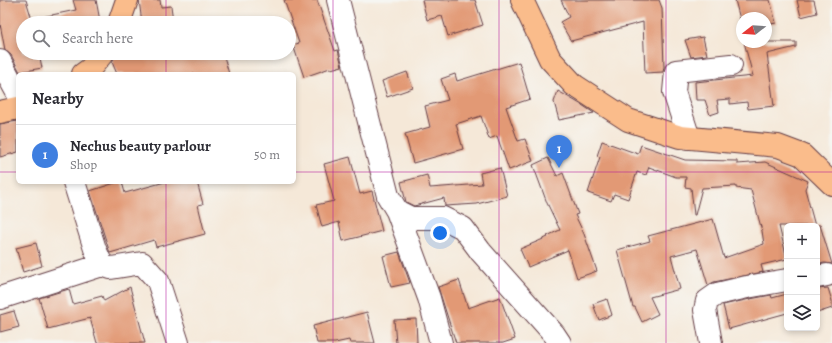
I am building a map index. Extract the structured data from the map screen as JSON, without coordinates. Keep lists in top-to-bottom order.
{
  "north": "left",
  "page": {
    "search": "Search here",
    "heading": "Nearby",
    "list": [
      {
        "mark": "1",
        "name": "Nechus beauty parlour",
        "note": "Shop",
        "value": "50 m"
      }
    ],
    "pins": "1",
    "map_buttons": ["+", "−"]
  }
}
